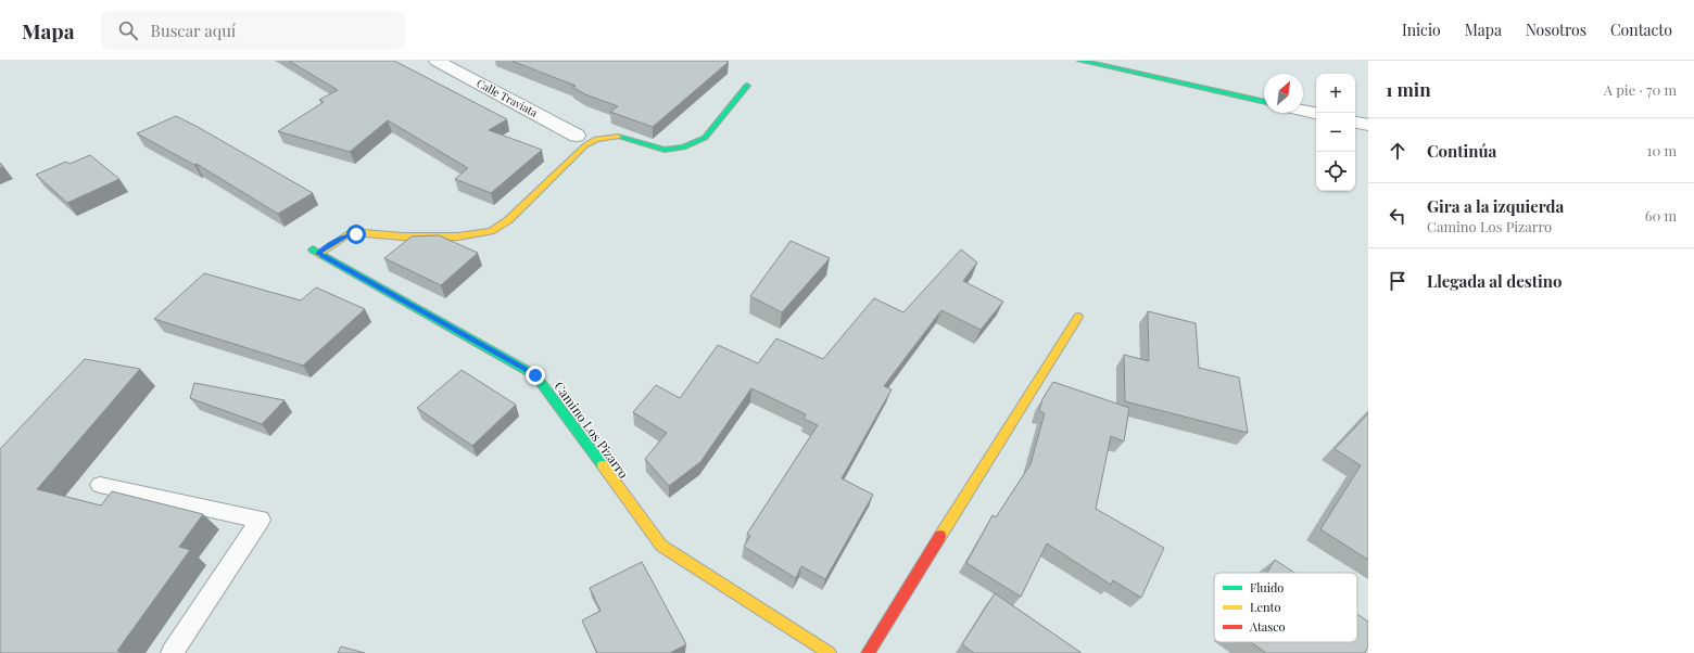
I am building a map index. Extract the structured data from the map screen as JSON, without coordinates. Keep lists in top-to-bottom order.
{
  "streets": {
    "street": ["Calle Traviata", "Camino Los Pizarro"]
  },
  "legend": ["Fluido", "Lento", "Atasco"],
  "north": "top right",
  "page": {
    "header": "Mapa",
    "search": "Buscar aquí",
    "nav": [
      "Inicio",
      "Mapa",
      "Nosotros",
      "Contacto"
    ],
    "heading": ["1 min", "A pie · 70 m"],
    "map_buttons": ["+", "−"],
    "list": [
      ["Continúa", "10 m"],
      ["Gira a la izquierda", "Camino Los Pizarro", "60 m"],
      "Llegada al destino"
    ]
  }
}
